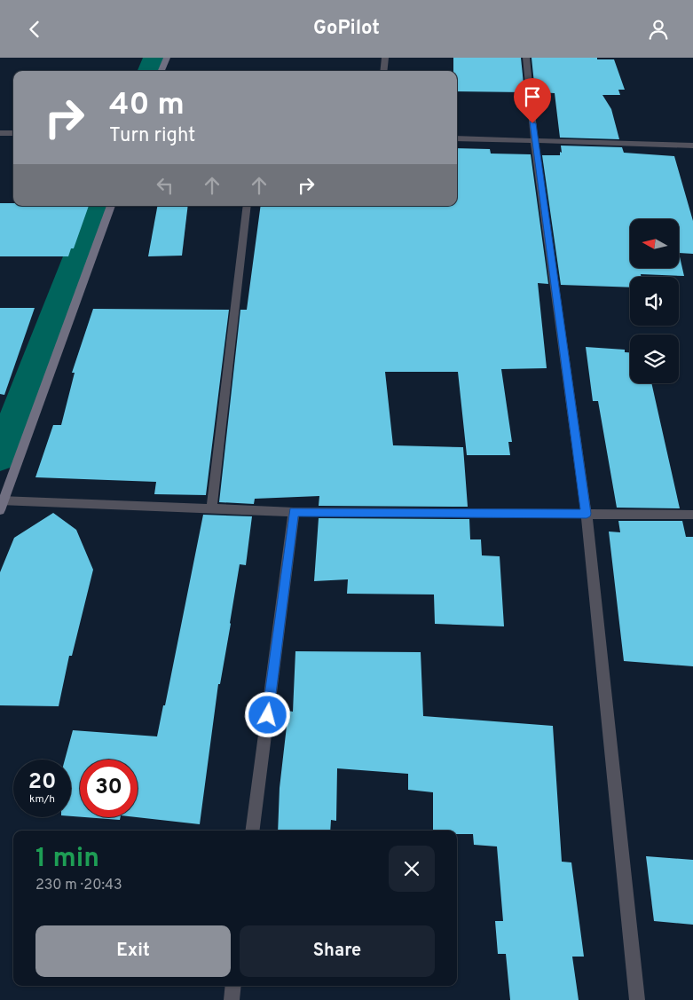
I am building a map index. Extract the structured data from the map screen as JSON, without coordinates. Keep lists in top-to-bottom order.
{
  "north": "left",
  "page": {
    "header": "GoPilot",
    "turn": ["40 m", "Turn right"],
    "speed": "20 km/h",
    "limit": "30",
    "heading": ["1 min", "230 m · 20:43"],
    "buttons": ["Exit", "Share"]
  }
}
